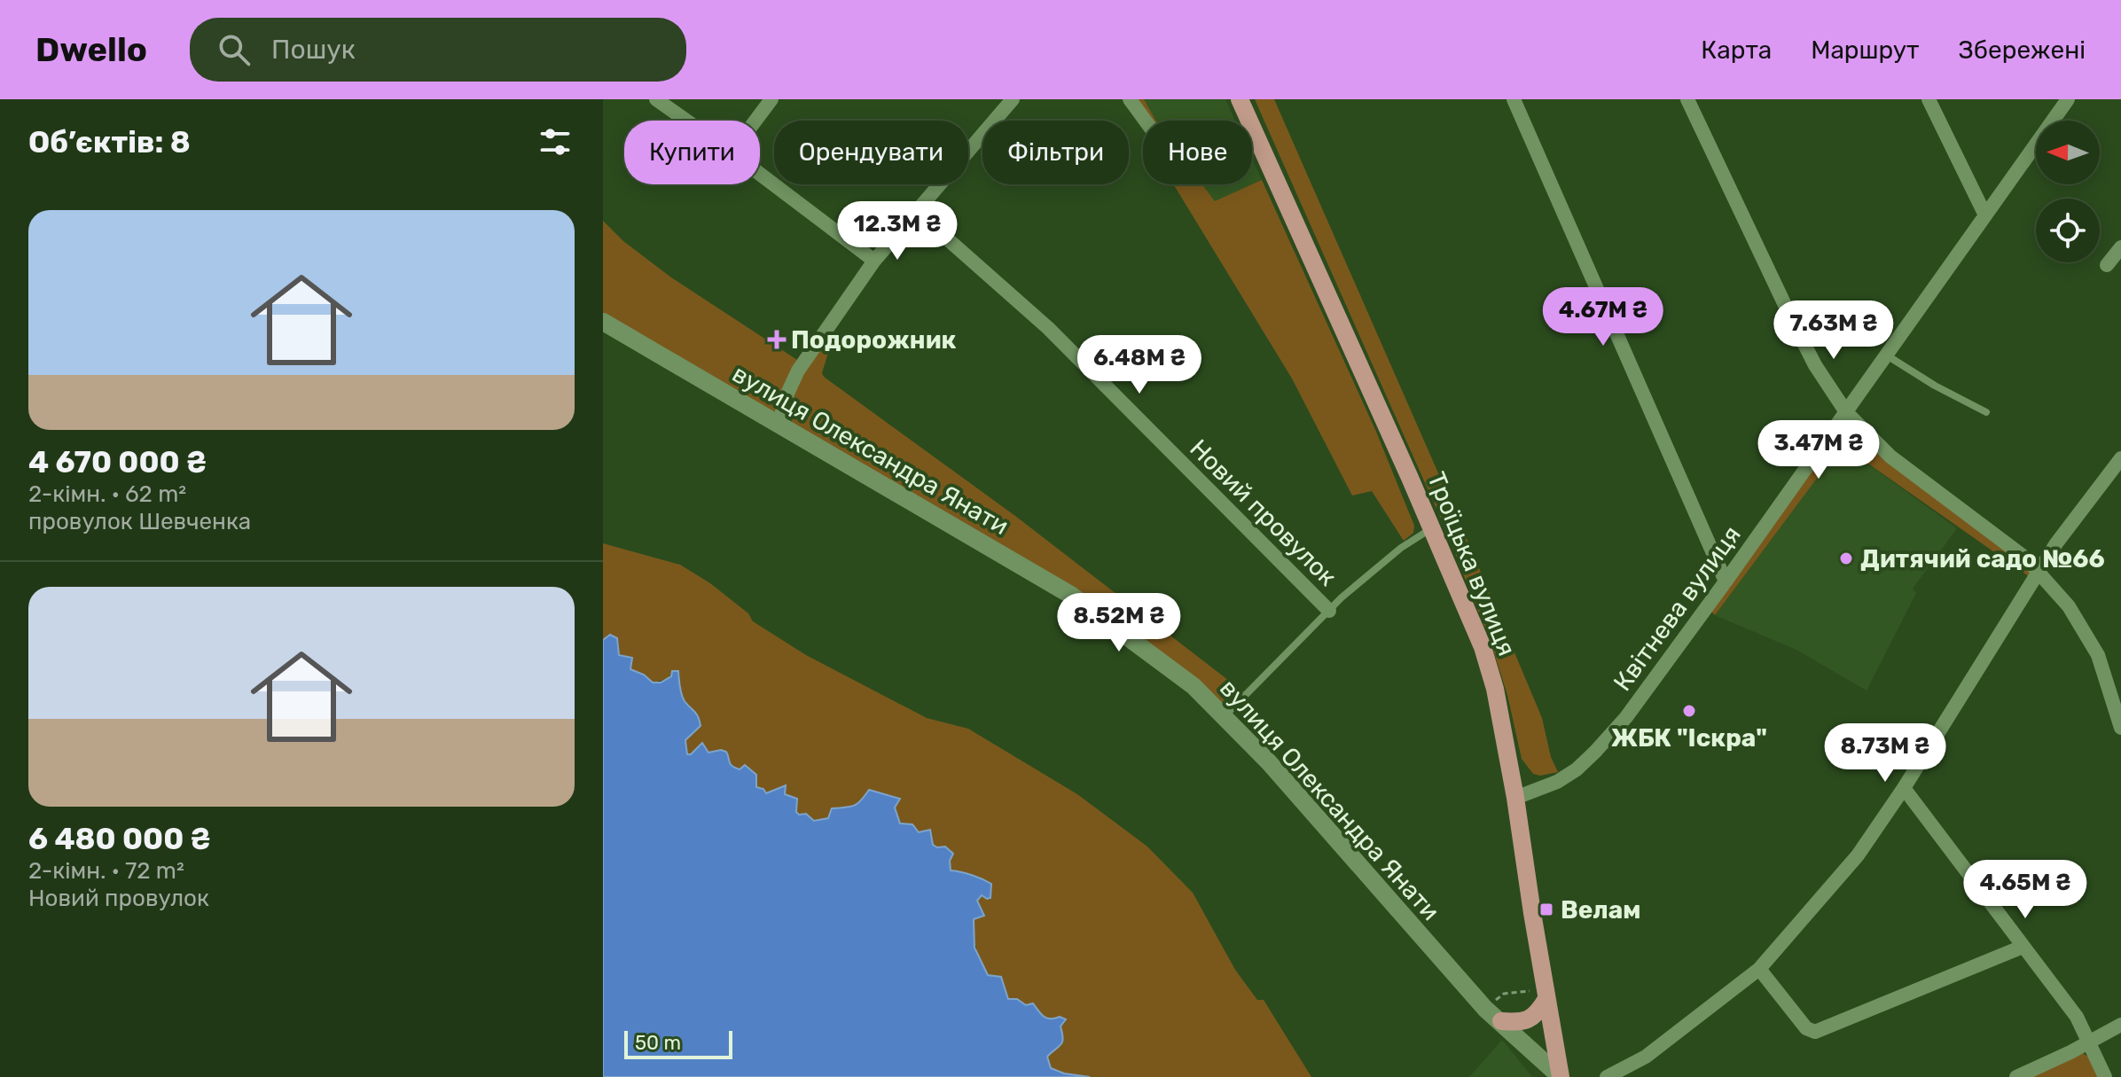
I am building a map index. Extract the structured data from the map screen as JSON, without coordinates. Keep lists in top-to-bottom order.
{
  "streets": {
    "main road": ["Троїцька вулиця"],
    "street": ["вулиця Олександра Янати", "Новий провулок", "Квітнева вулиця"]
  },
  "crossings": [
    ["вулиця Олександра Янати", "Троїцька вулиця"],
    ["Троїцька вулиця", "Квітнева вулиця"]
  ],
  "places": {
    "health": ["Подорожник"],
    "other": ["Дитячий садо №66", "ЖБК \"Іскра\""],
    "transit": ["Велам"]
  },
  "scale_bar": "50 m",
  "north": "left",
  "page": {
    "header": "Dwello",
    "search": "Пошук",
    "nav": ["Карта", "Маршрут", "Збережені"],
    "heading": "Об’єктів: 8",
    "chip": [
      "Купити",
      "Орендувати",
      "Фільтри",
      "Нове"
    ],
    "list": [
      {
        "name": "4 670 000 ₴",
        "note": "2-кімн. · 62 m² · провулок Шевченка"
      },
      {
        "name": "6 480 000 ₴",
        "note": "2-кімн. · 72 m² · Новий провулок"
      }
    ],
    "price": [
      "12.3M ₴",
      "4.67M ₴",
      "7.63M ₴",
      "6.48M ₴",
      "3.47M ₴",
      "8.52M ₴",
      "8.73M ₴",
      "4.65M ₴"
    ],
    "scale": "50 m"
  }
}
